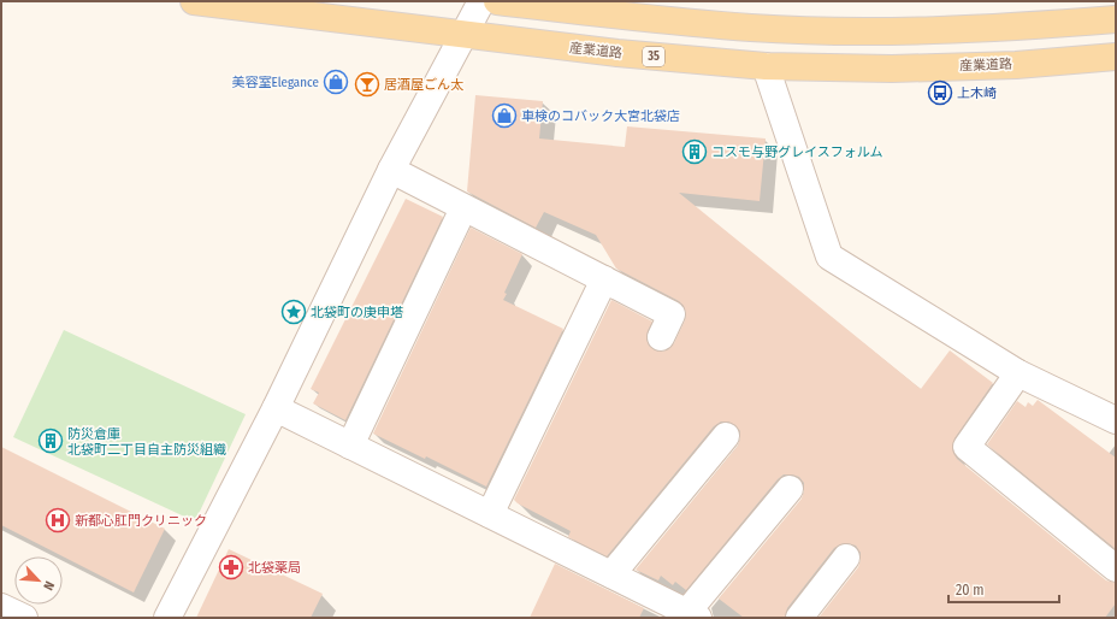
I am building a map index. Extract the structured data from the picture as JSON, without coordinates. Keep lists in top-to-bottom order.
{
  "streets": {
    "main road": ["産業道路", "35"]
  },
  "places": {
    "shop": ["美容室Elegance", "車検のコバック大宮北袋店"],
    "bar": ["居酒屋ごん太"],
    "bus stop": ["上木崎"],
    "building": ["コスモ与野グレイスフォルム", "防災倉庫 北袋町二丁目自主防災組織"],
    "place": ["北袋町の庚申塔"],
    "hospital": ["新都心肛門クリニック"],
    "pharmacy": ["北袋薬局"]
  },
  "scale_bar": "20 m",
  "north": "bottom right"
}
